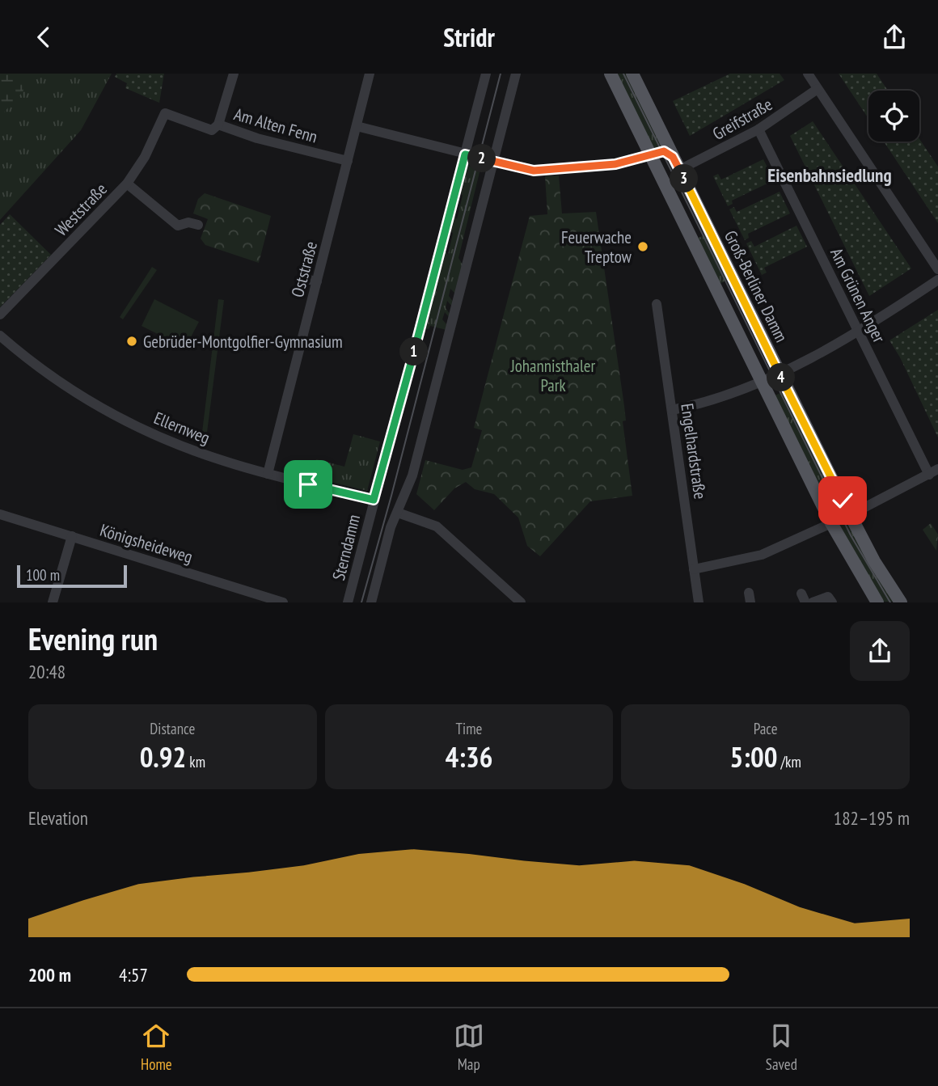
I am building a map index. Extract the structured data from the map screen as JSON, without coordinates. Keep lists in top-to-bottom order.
{
  "streets": {
    "main road": ["Groß-Berliner Damm"],
    "street": [
      "Greifstraße",
      "Am Alten Fenn",
      "Weststraße",
      "Oststraße",
      "Am Grünen Anger",
      "Ellernweg",
      "Engelhardstraße",
      "Königsheideweg",
      "Sterndamm"
    ]
  },
  "crossings": [
    ["Greifstraße", "Groß-Berliner Damm"],
    ["Greifstraße", "Am Grünen Anger"],
    ["Am Alten Fenn", "Weststraße"],
    ["Am Alten Fenn", "Oststraße"],
    ["Oststraße", "Ellernweg"],
    ["Ellernweg", "Sterndamm"]
  ],
  "districts": ["Eisenbahnsiedlung"],
  "parks": ["Johannisthaler Park"],
  "places": ["Feuerwache Treptow", "Gebrüder-Montgolfier-Gymnasium"],
  "scale_bar": "100 m",
  "page": {
    "header": "Stridr",
    "pins": [
      "2",
      "3",
      "1",
      "4"
    ],
    "scale": "100 m",
    "heading": ["Evening run", "20:48"],
    "stats": [
      ["Distance", "0.92 km"],
      ["Time", "4:36"],
      ["Pace", "5:00 /km"]
    ],
    "chart": ["Elevation", "182–195 m"],
    "list": [
      {
        "name": "200 m",
        "note": "4:57"
      }
    ],
    "tabs": ["Home", "Map", "Saved"]
  }
}
